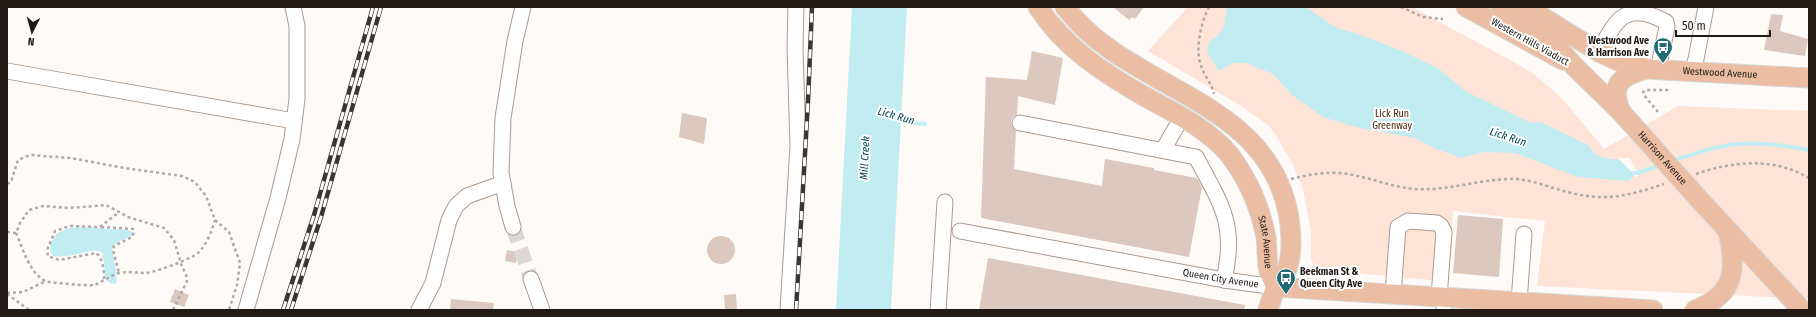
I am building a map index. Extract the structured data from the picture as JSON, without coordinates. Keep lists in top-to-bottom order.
{
  "streets": {
    "main road": [
      "Western Hills Viaduct",
      "Westwood Avenue",
      "Harrison Avenue",
      "State Avenue",
      "Queen City Avenue"
    ]
  },
  "crossings": [
    ["Western Hills Viaduct", "Harrison Avenue"],
    ["State Avenue", "Queen City Avenue"]
  ],
  "water": ["Lick Run", "Mill Creek"],
  "parks": ["Lick Run Greenway"],
  "places": {
    "bus stop": ["Westwood Ave & Harrison Ave", "Beekman St & Queen City Ave"]
  },
  "scale_bar": "50 m",
  "north": "bottom"
}
